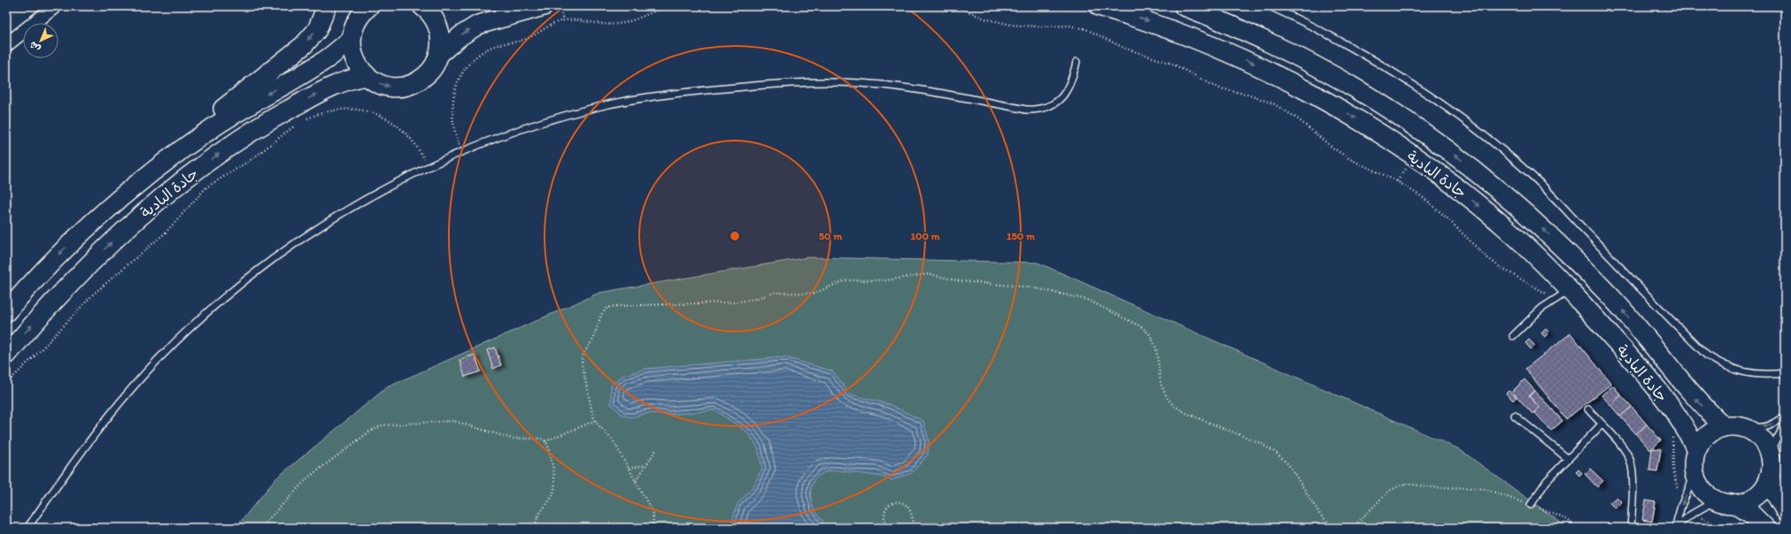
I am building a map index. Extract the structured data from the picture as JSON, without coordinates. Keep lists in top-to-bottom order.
{
  "streets": {
    "street": ["جادة البادية"]
  },
  "north": "bottom left",
  "rings": ["50 m", "100 m", "150 m"]
}
